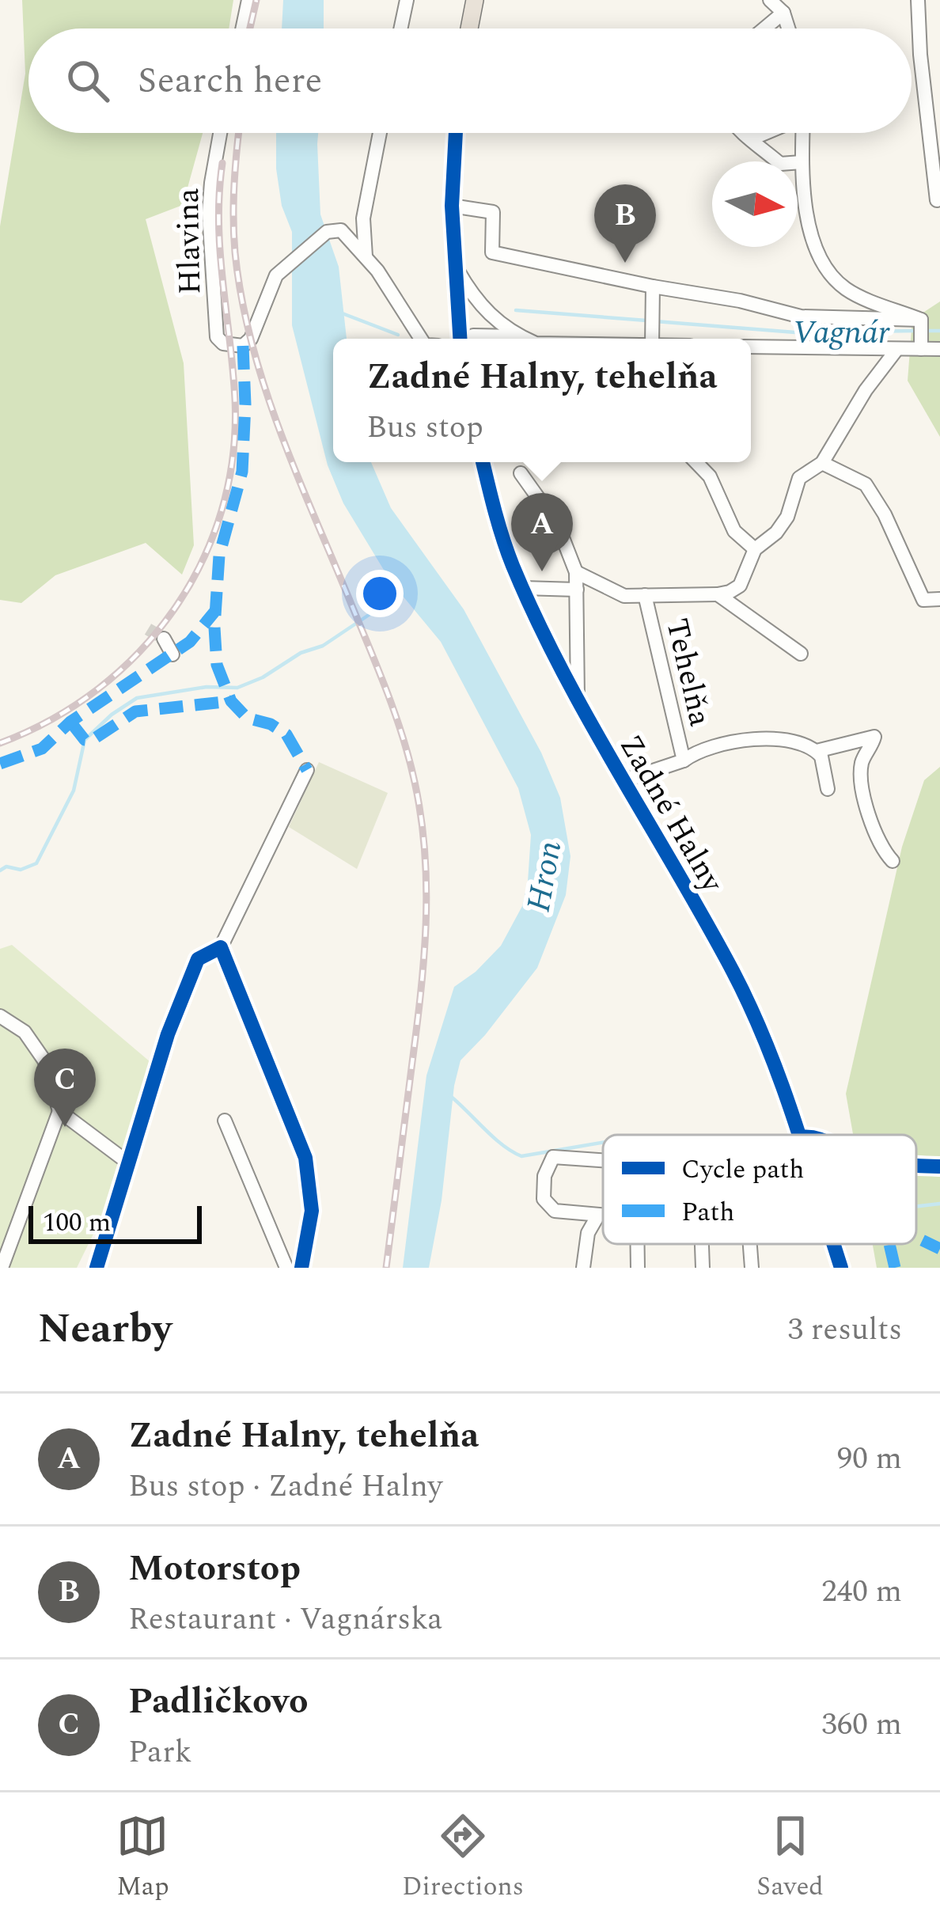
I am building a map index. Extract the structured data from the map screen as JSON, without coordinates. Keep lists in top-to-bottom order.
{
  "streets": {
    "main road": ["Zadné Halny"],
    "street": ["Hlavina", "Tehelňa"]
  },
  "crossings": [
    ["Tehelňa", "Zadné Halny"]
  ],
  "water": ["Vagnár", "Hron"],
  "legend": ["Cycle path", "Path"],
  "scale_bar": "100 m",
  "north": "right",
  "page": {
    "search": "Search here",
    "pins": ["B", "A", "C"],
    "popup": ["Zadné Halny, tehelňa", "Bus stop"],
    "scale": "100 m",
    "heading": ["Nearby", "3 results"],
    "list": [
      {
        "mark": "A",
        "name": "Zadné Halny, tehelňa",
        "note": "Bus stop · Zadné Halny",
        "value": "90 m"
      },
      {
        "mark": "B",
        "name": "Motorstop",
        "note": "Restaurant · Vagnárska",
        "value": "240 m"
      },
      {
        "mark": "C",
        "name": "Padličkovo",
        "note": "Park",
        "value": "360 m"
      }
    ],
    "nav": ["Map", "Directions", "Saved"]
  }
}
